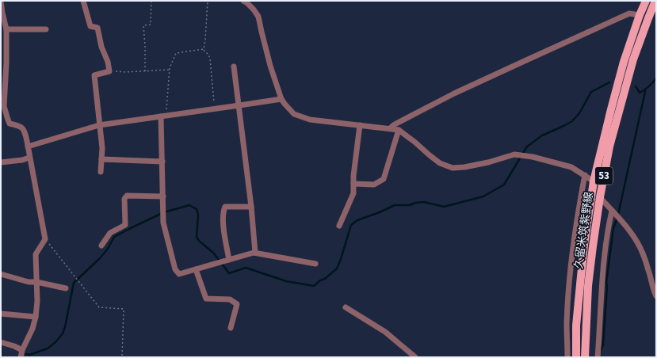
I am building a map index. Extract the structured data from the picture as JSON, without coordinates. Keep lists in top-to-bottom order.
{
  "streets": {
    "main road": ["53", "久留米筑紫野線"]
  }
}
